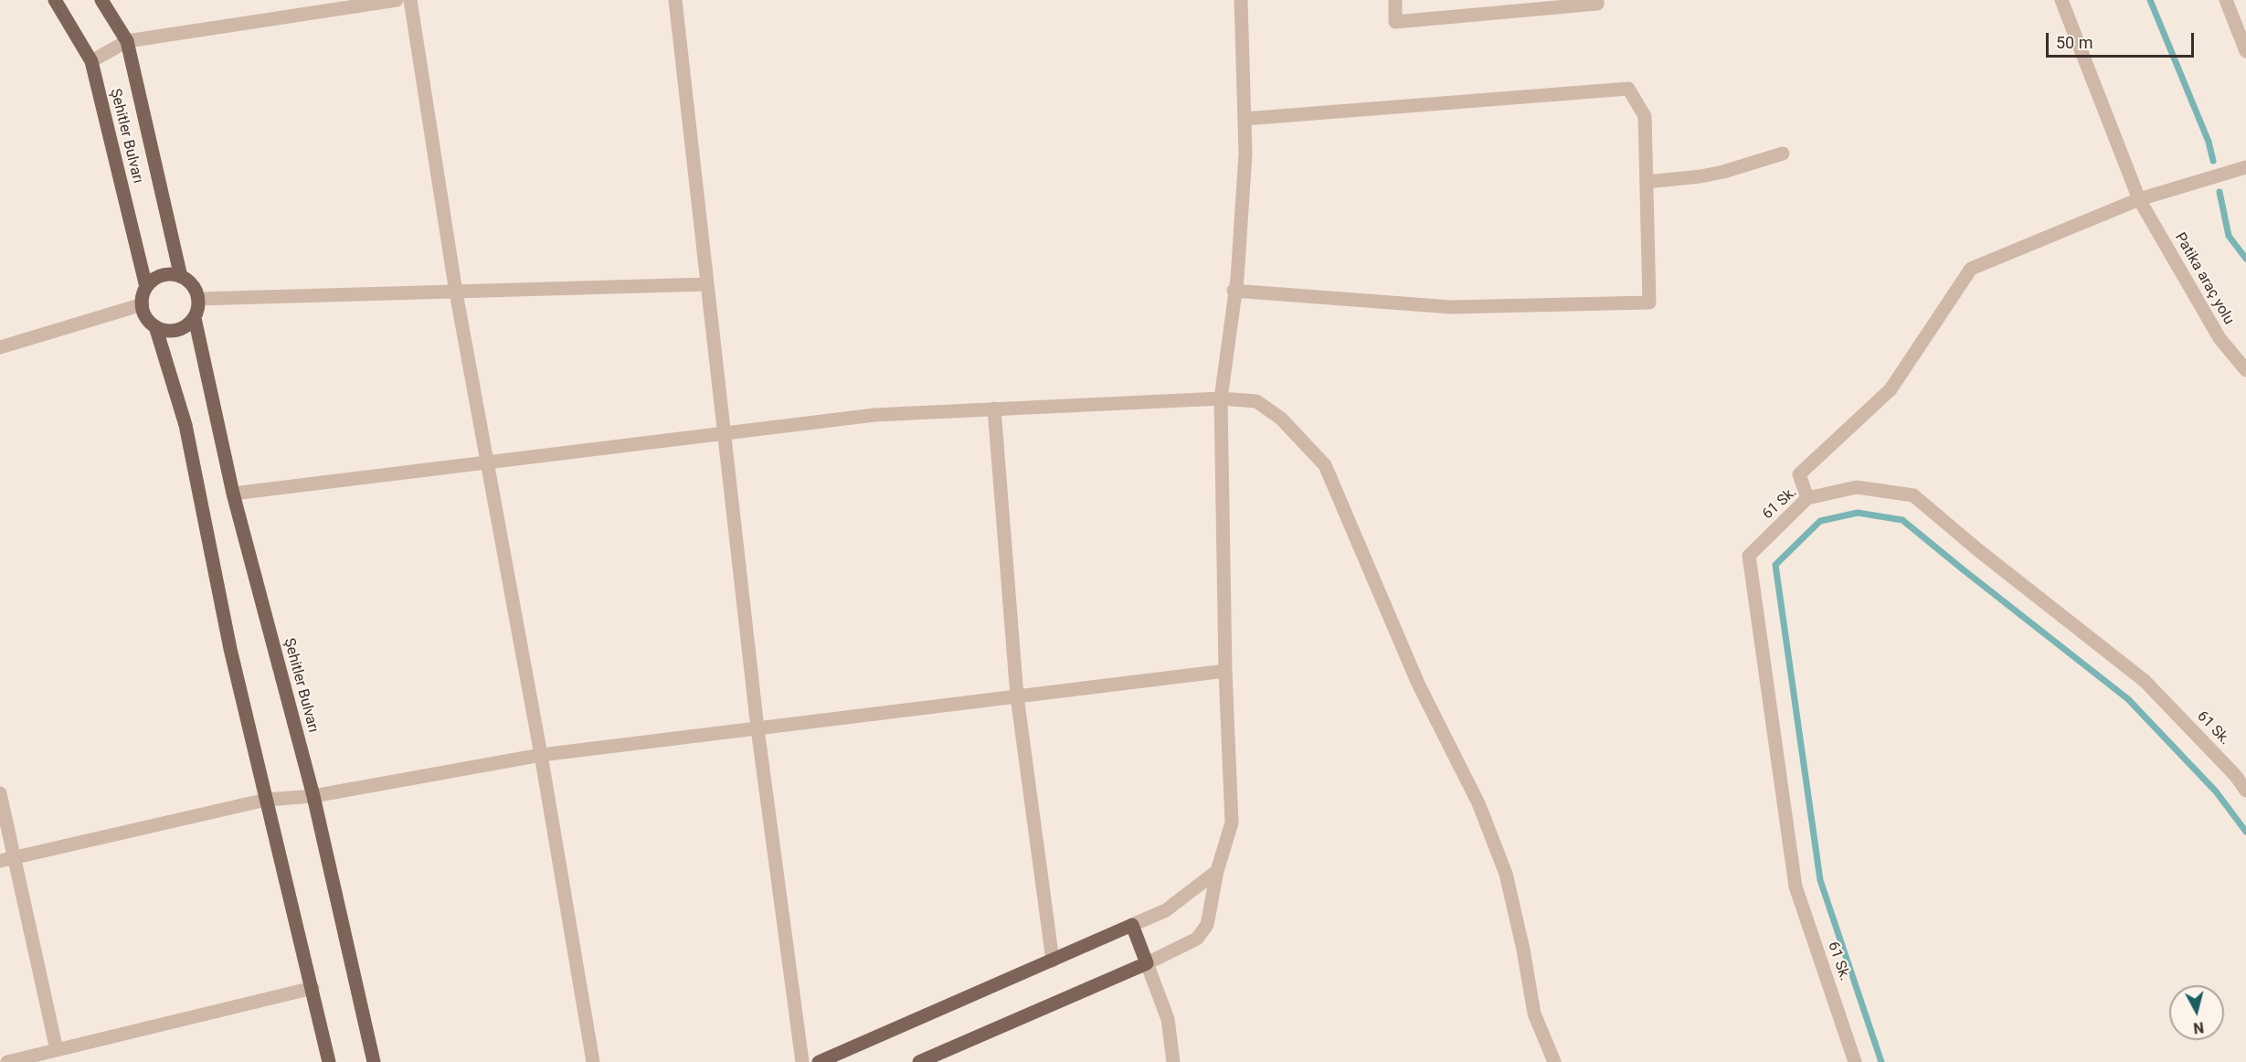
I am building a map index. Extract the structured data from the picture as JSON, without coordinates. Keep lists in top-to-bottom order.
{
  "streets": {
    "main road": ["Şehitler Bulvarı"],
    "street": ["Patika araç yolu", "61 Sk."]
  },
  "scale_bar": "50 m",
  "north": "bottom"
}
